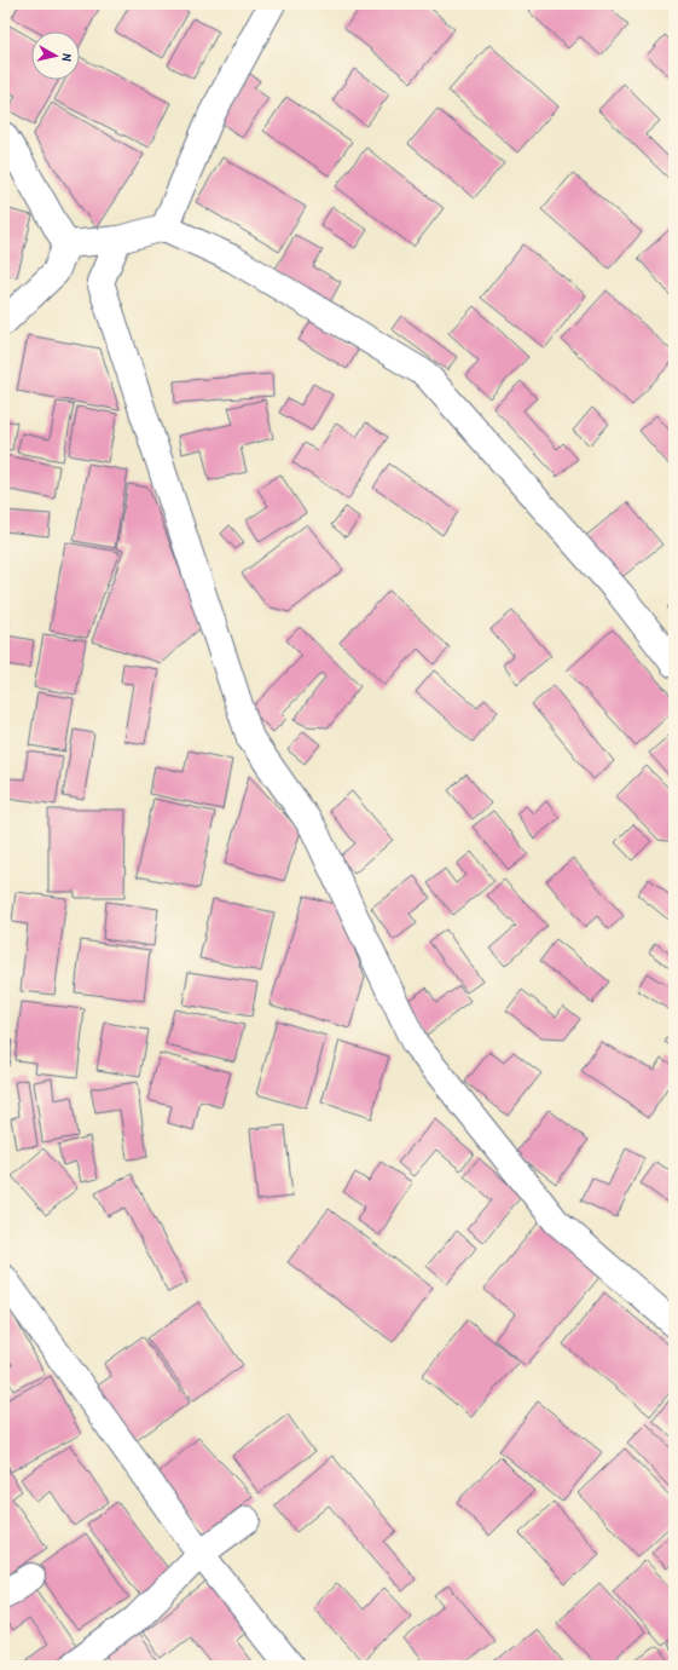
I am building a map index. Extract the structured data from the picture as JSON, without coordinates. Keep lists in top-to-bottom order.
{
  "north": "right"
}
